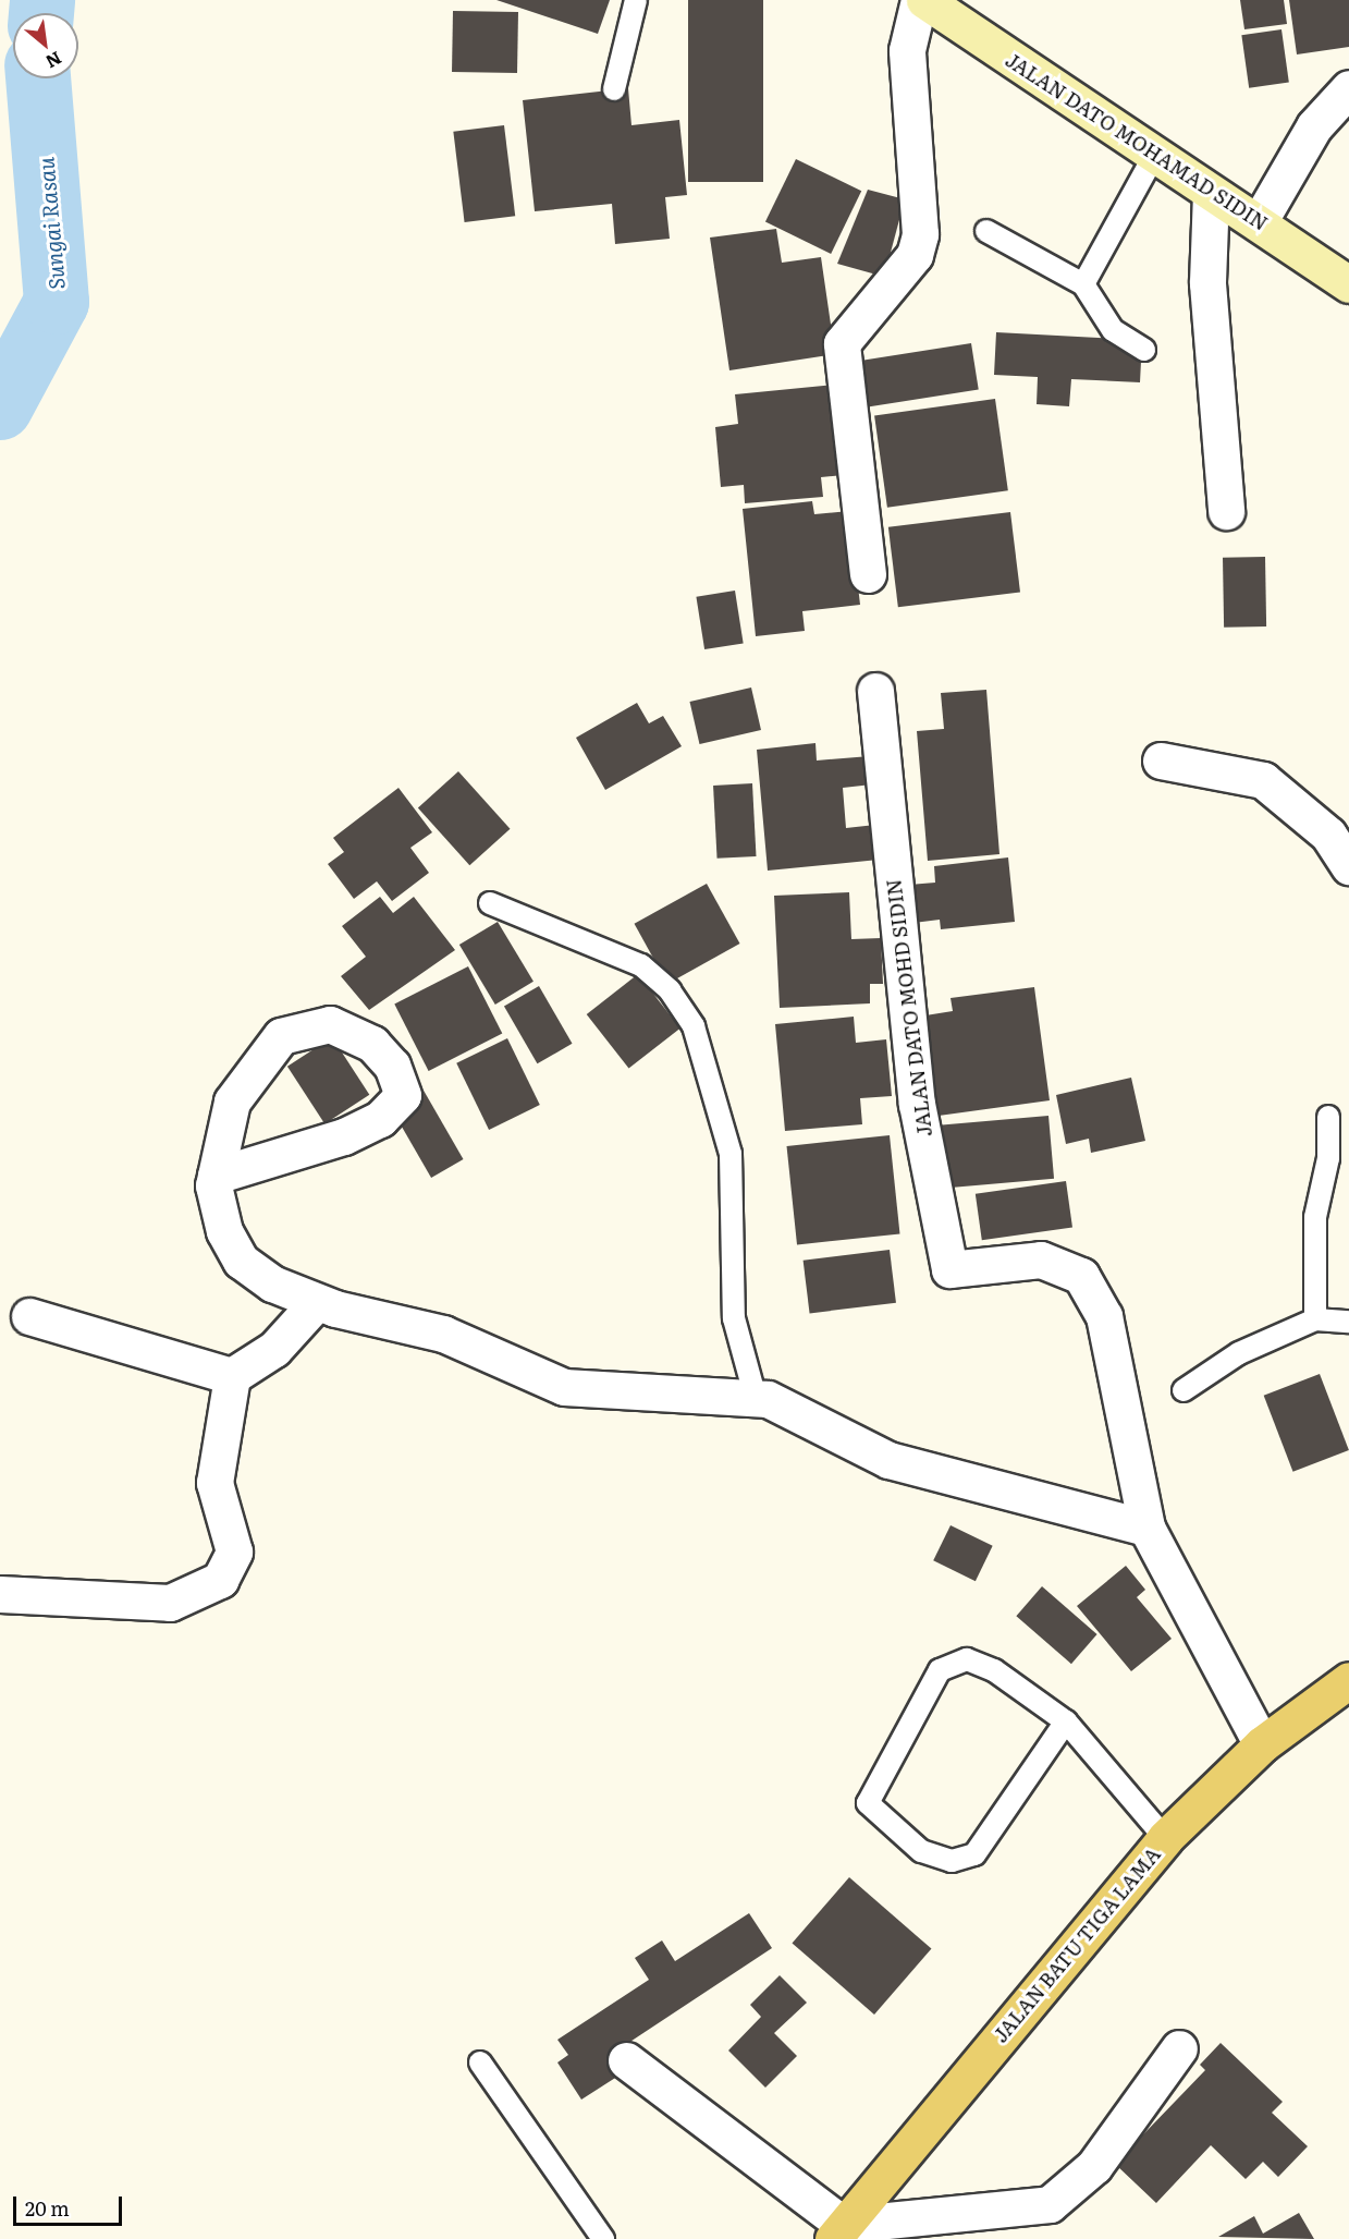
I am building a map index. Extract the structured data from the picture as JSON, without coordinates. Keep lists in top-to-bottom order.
{
  "streets": {
    "main road": ["JALAN DATO MOHAMAD SIDIN", "JALAN BATU TIGA LAMA"],
    "street": ["JALAN DATO MOHD SIDIN"]
  },
  "crossings": [
    ["JALAN DATO MOHD SIDIN", "JALAN BATU TIGA LAMA"]
  ],
  "water": ["Sungai Rasau"],
  "scale_bar": "20 m",
  "north": "bottom right"
}
